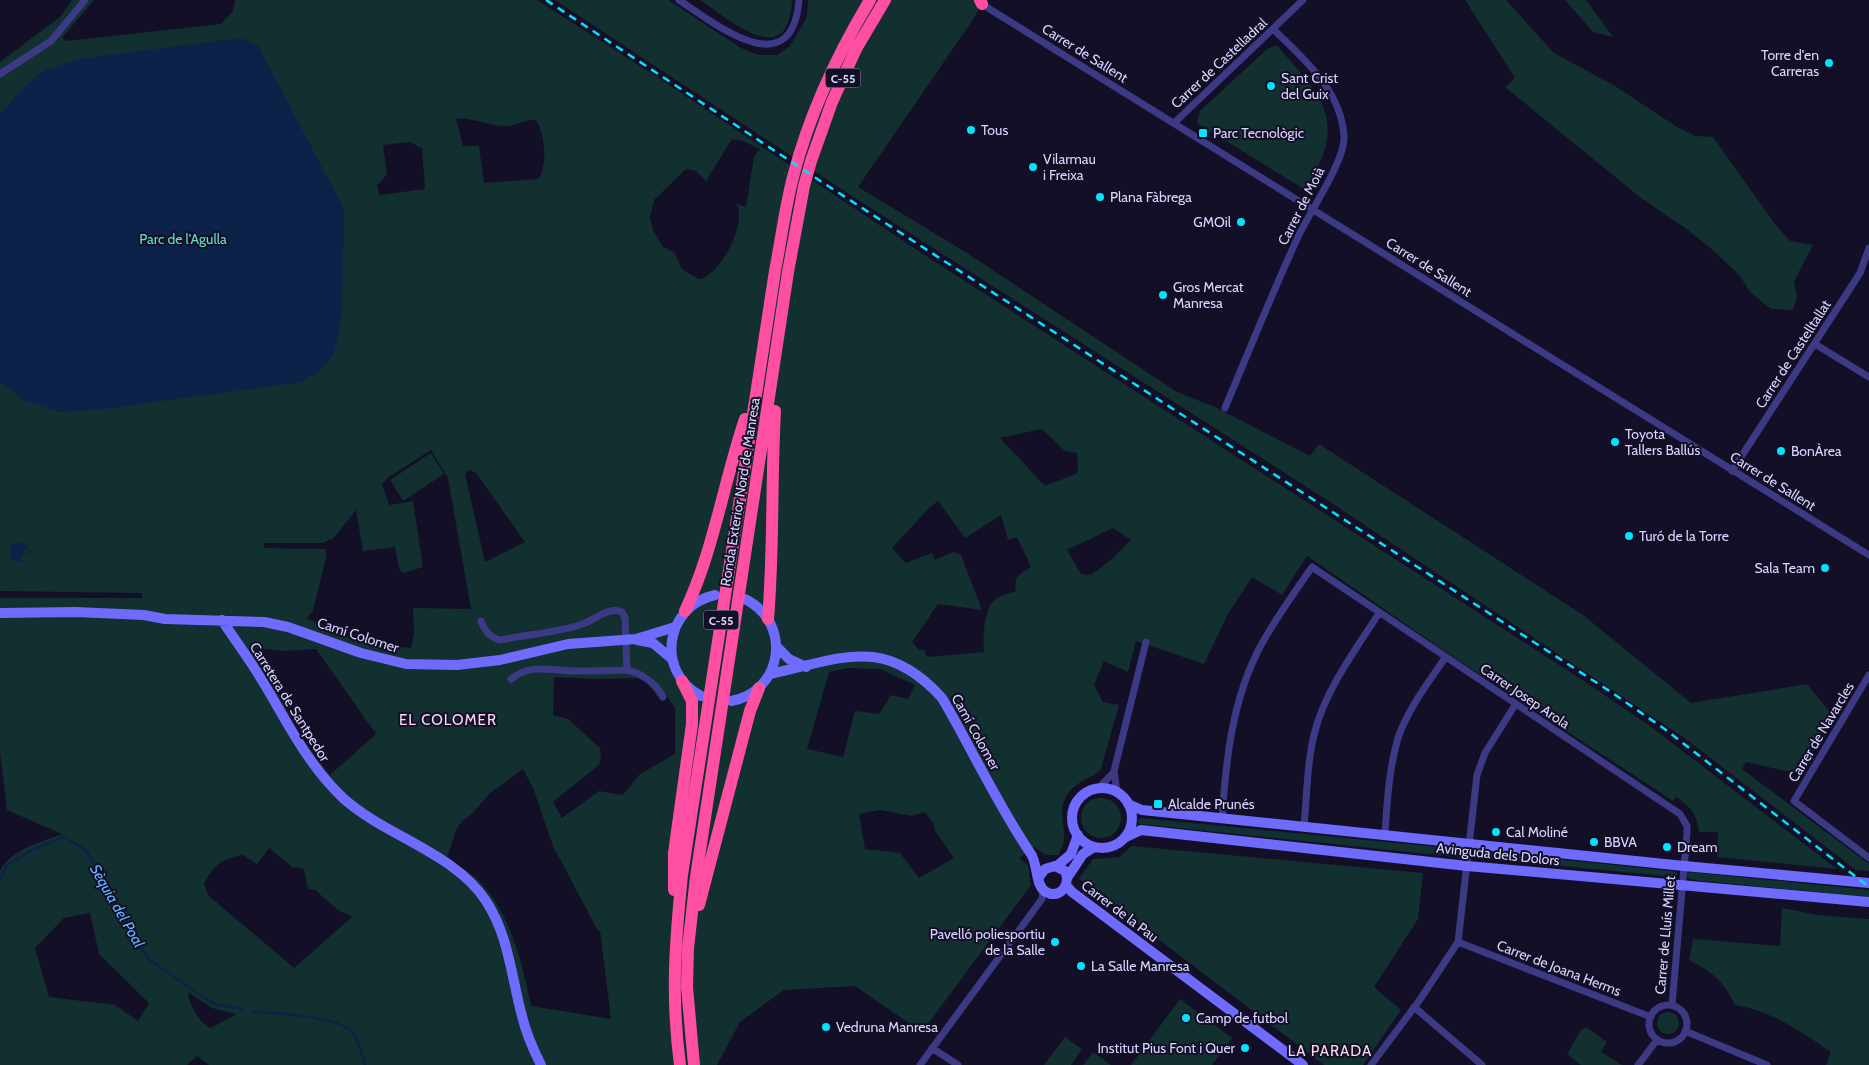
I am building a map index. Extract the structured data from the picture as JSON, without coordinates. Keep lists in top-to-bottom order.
{
  "streets": {
    "highway": ["C-55", "Ronda Exterior Nord de Manresa"],
    "street": [
      "Carrer de Sallent",
      "Carrer de Castelladral",
      "Carrer de Moià",
      "Carrer de Castelltallat",
      "Camí Colomer",
      "Carrer Josep Arola",
      "Carretera de Santpedor",
      "Carrer de Navarcles",
      "Avinguda dels Dolors",
      "Carrer de la Pau",
      "Carrer de Lluís Millet",
      "Carrer de Joana Herms"
    ]
  },
  "crossings": [
    ["Carrer de Sallent", "Carrer de Castelladral"],
    ["Carrer de Sallent", "Carrer de Moià"],
    ["Carrer de Sallent", "Carrer de Castelltallat"],
    ["Carrer de Castelladral", "Carrer de Moià"],
    ["Camí Colomer", "Carretera de Santpedor"],
    ["Camí Colomer", "Carrer de la Pau"],
    ["Carrer Josep Arola", "Avinguda dels Dolors"],
    ["Carrer Josep Arola", "Carrer de Lluís Millet"],
    ["Avinguda dels Dolors", "Carrer de Lluís Millet"],
    ["Carrer de Lluís Millet", "Carrer de Joana Herms"]
  ],
  "districts": ["EL COLOMER", "LA PARADA"],
  "water": ["Sèquia del Poal"],
  "parks": ["Parc de l'Agulla"],
  "places": {
    "other": [
      "Torre d'en Carreras",
      "Sant Crist del Guix",
      "Tous",
      "Vilarmau i Freixa",
      "Plana Fàbrega",
      "GMOil",
      "Gros Mercat Manresa",
      "Toyota Tallers Ballús",
      "BonÀrea",
      "Turó de la Torre",
      "Sala Team",
      "Cal Moliné",
      "BBVA",
      "Dream",
      "Pavelló poliesportiu de la Salle",
      "La Salle Manresa",
      "Camp de futbol",
      "Vedruna Manresa",
      "Institut Pius Font i Quer"
    ],
    "transit": ["Parc Tecnològic", "Alcalde Prunés"]
  }
}
